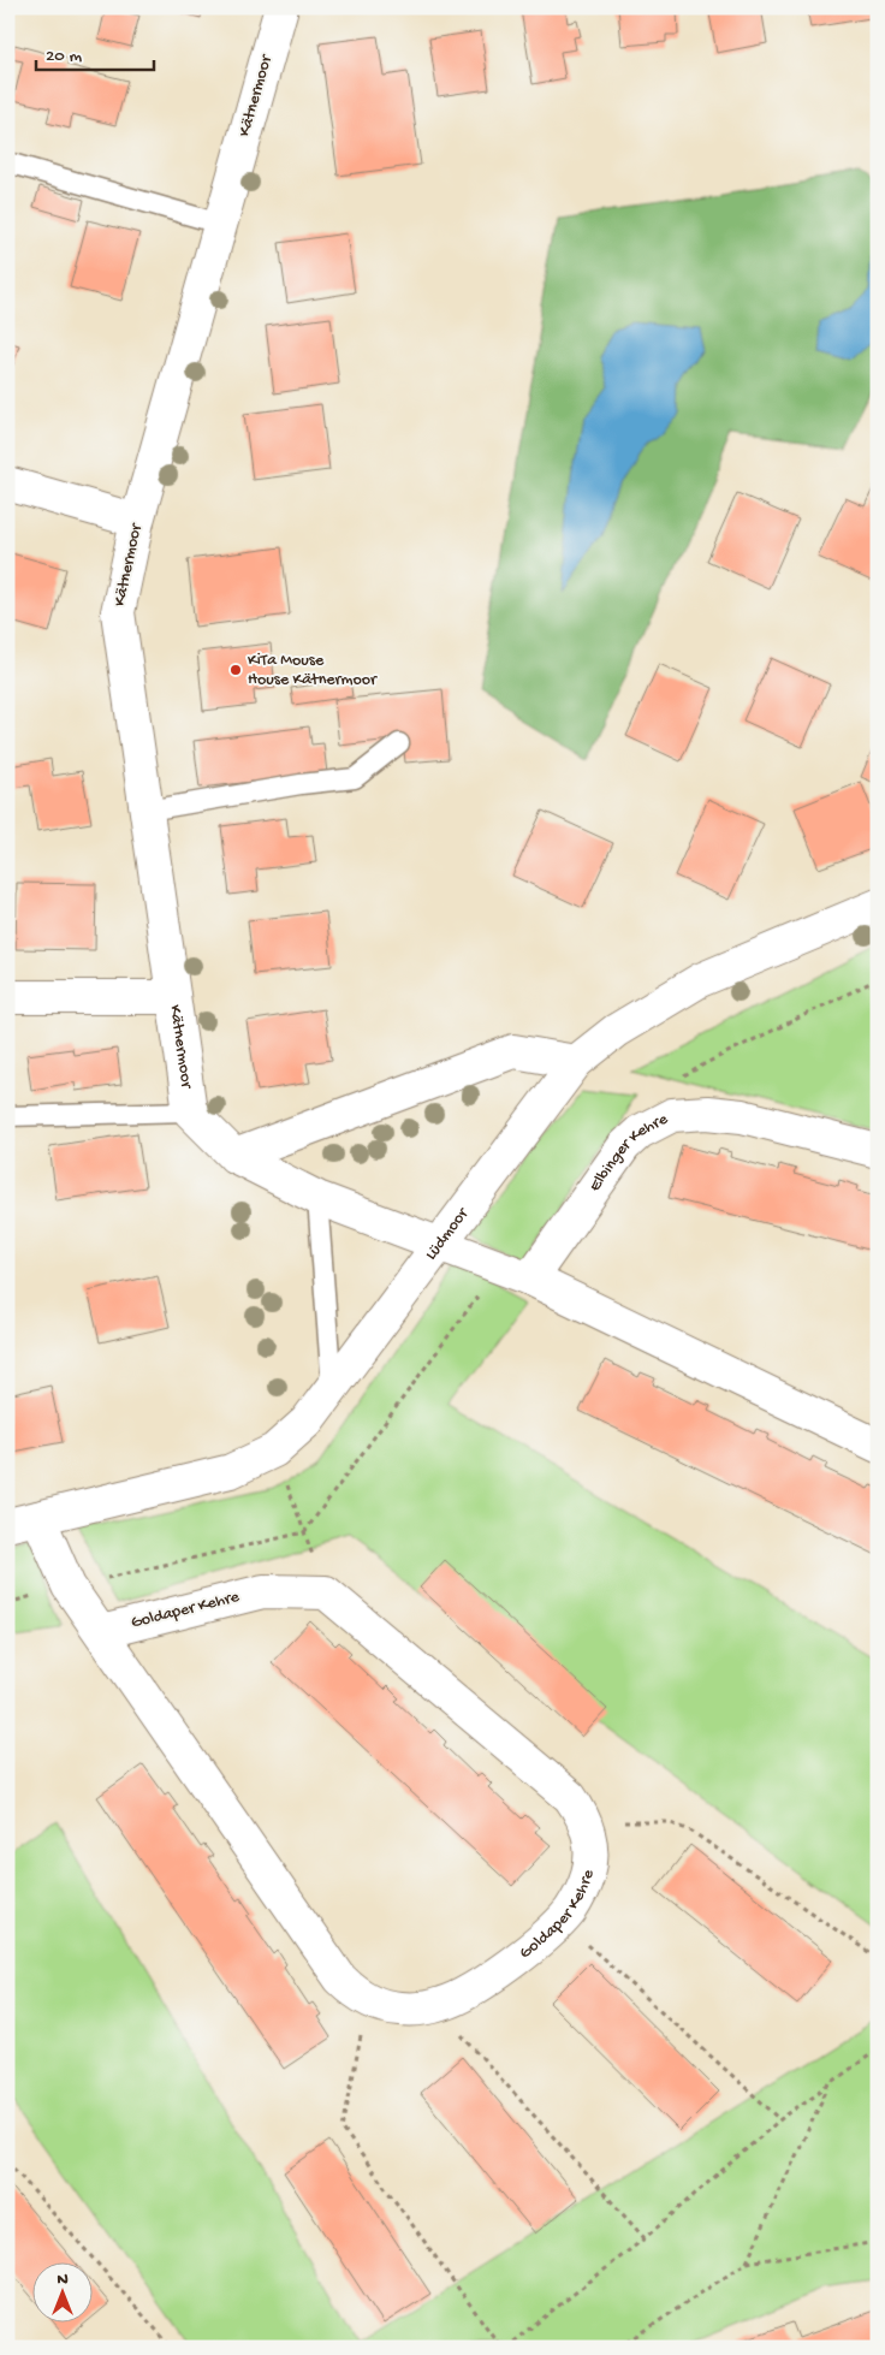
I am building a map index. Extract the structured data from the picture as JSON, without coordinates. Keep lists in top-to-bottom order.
{
  "streets": {
    "street": [
      "Kätnermoor",
      "Elbinger Kehre",
      "Lüdmoor",
      "Goldaper Kehre"
    ]
  },
  "crossings": [
    ["Kätnermoor", "Lüdmoor"],
    ["Lüdmoor", "Goldaper Kehre"]
  ],
  "places": ["KiTa Mouse House Kätnermoor"],
  "scale_bar": "20 m",
  "north": "top"
}
